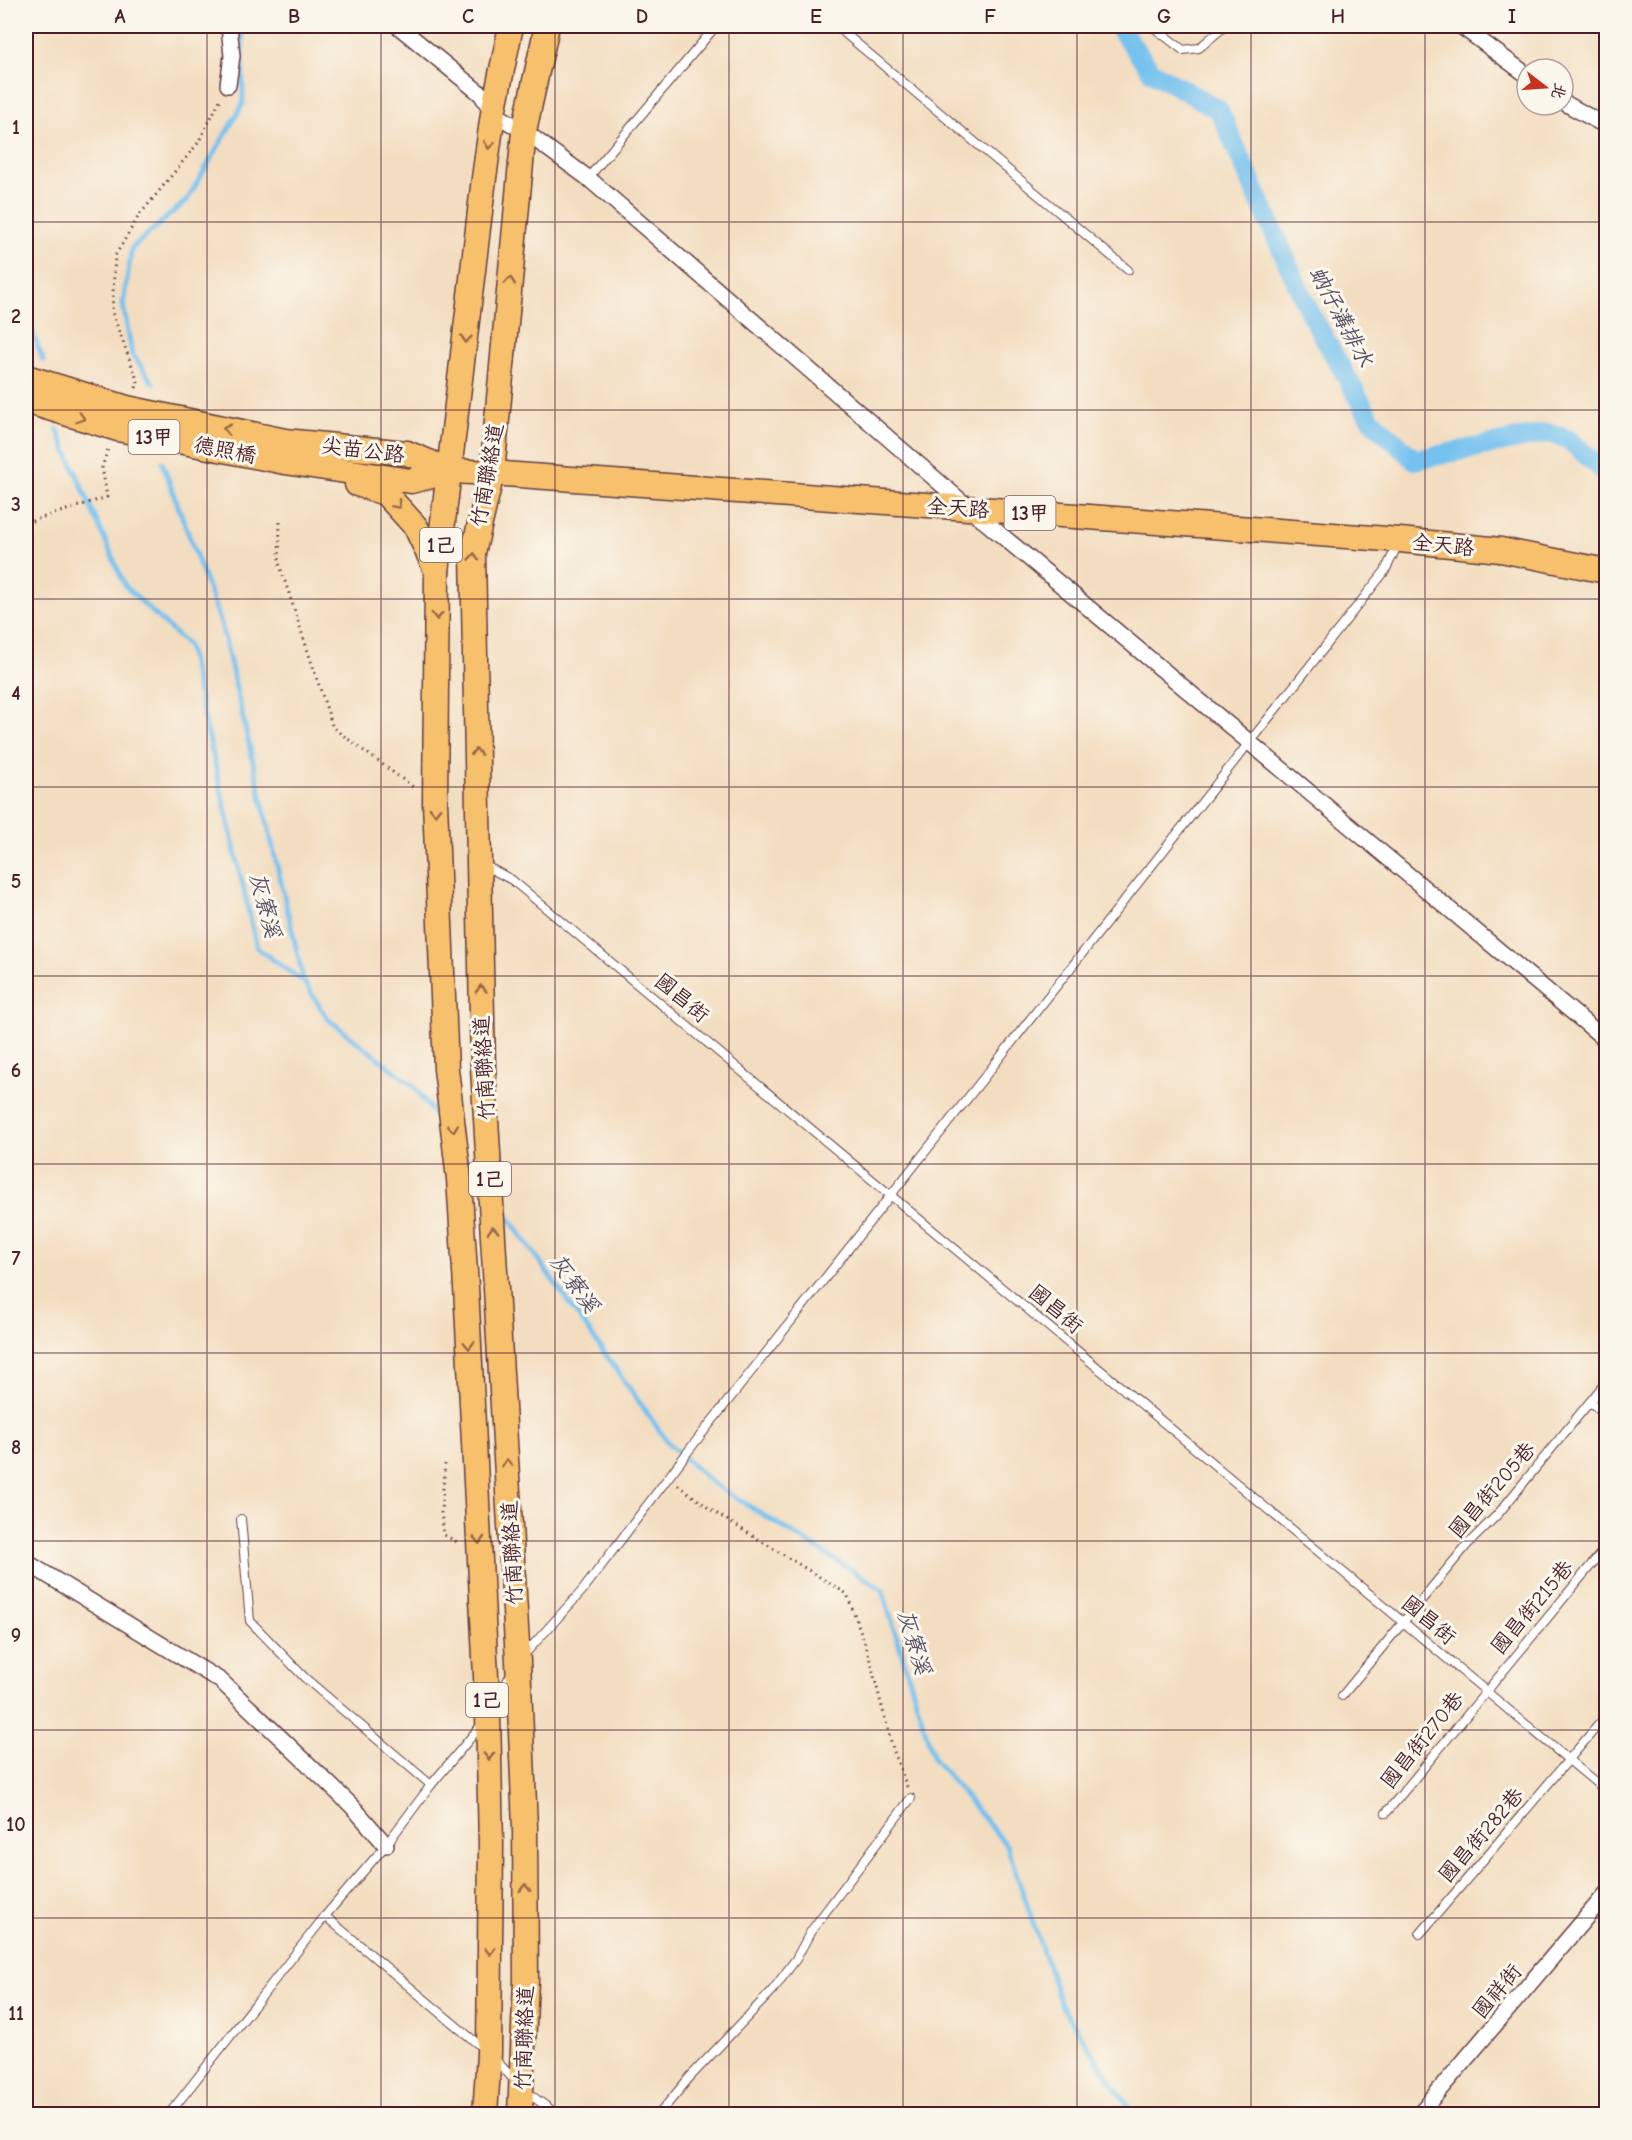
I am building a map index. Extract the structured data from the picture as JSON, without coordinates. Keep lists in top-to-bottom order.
{
  "streets": {
    "main road": [
      "13甲",
      "德照橋",
      "尖苗公路",
      "竹南聯絡道",
      "全天路",
      "1己"
    ],
    "street": ["國祥街"],
    "lane": [
      "國昌街",
      "國昌街205巷",
      "國昌街215巷",
      "國昌街270巷",
      "國昌街282巷"
    ]
  },
  "crossings": [
    ["德照橋", "尖苗公路"],
    ["尖苗公路", "竹南聯絡道"],
    ["尖苗公路", "全天路"],
    ["竹南聯絡道", "全天路"],
    ["竹南聯絡道", "國昌街"],
    ["國昌街", "國昌街205巷"],
    ["國昌街", "國昌街215巷"],
    ["國昌街", "國昌街270巷"],
    ["國昌街", "國昌街282巷"],
    ["國昌街215巷", "國昌街270巷"]
  ],
  "water": ["蚋仔溝排水", "灰寮溪"],
  "north": "right",
  "grid": {
    "columns": [
      "A",
      "B",
      "C",
      "D",
      "E",
      "F",
      "G",
      "H",
      "I"
    ],
    "rows": [
      "1",
      "2",
      "3",
      "4",
      "5",
      "6",
      "7",
      "8",
      "9",
      "10",
      "11"
    ]
  }
}
